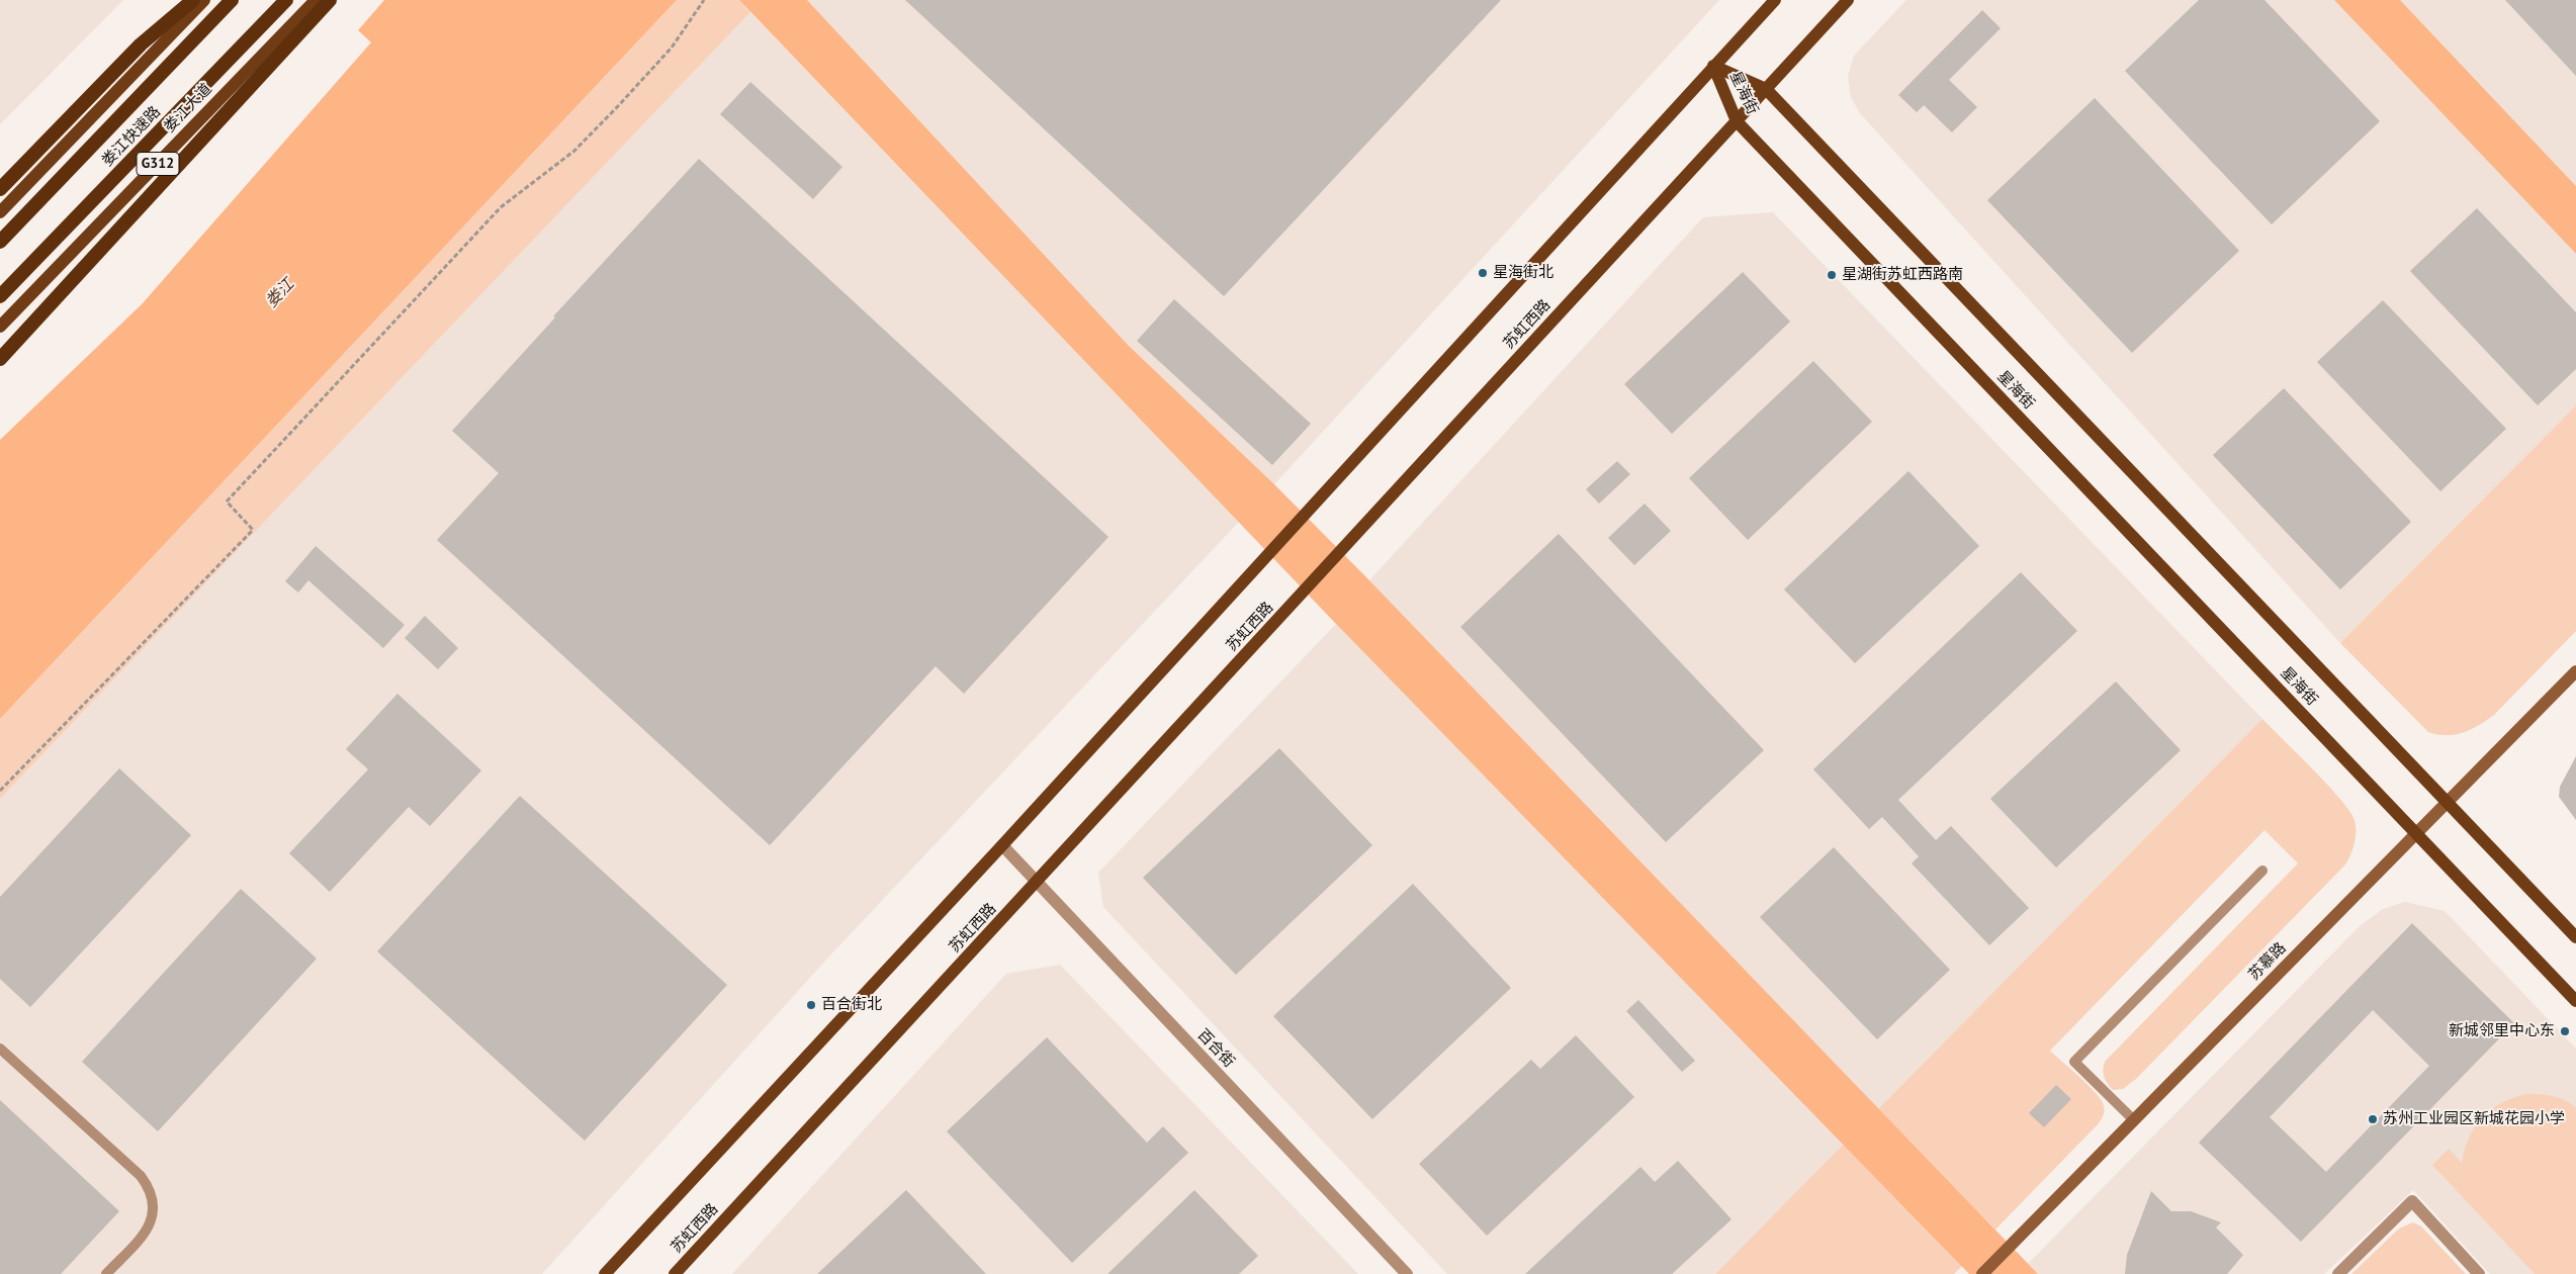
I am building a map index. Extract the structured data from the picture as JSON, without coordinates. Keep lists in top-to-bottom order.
{
  "streets": {
    "highway": ["娄江快速路"],
    "main road": [
      "星海街",
      "娄江大道",
      "G312",
      "苏虹西路",
      "苏慕路"
    ],
    "street": ["百合街"]
  },
  "crossings": [
    ["星海街", "苏虹西路"],
    ["星海街", "苏慕路"],
    ["苏虹西路", "百合街"]
  ],
  "water": ["娄江"],
  "places": [
    "星海街北",
    "星湖街苏虹西路南",
    "百合街北",
    "新城邻里中心东",
    "苏州工业园区新城花园小学"
  ]
}
